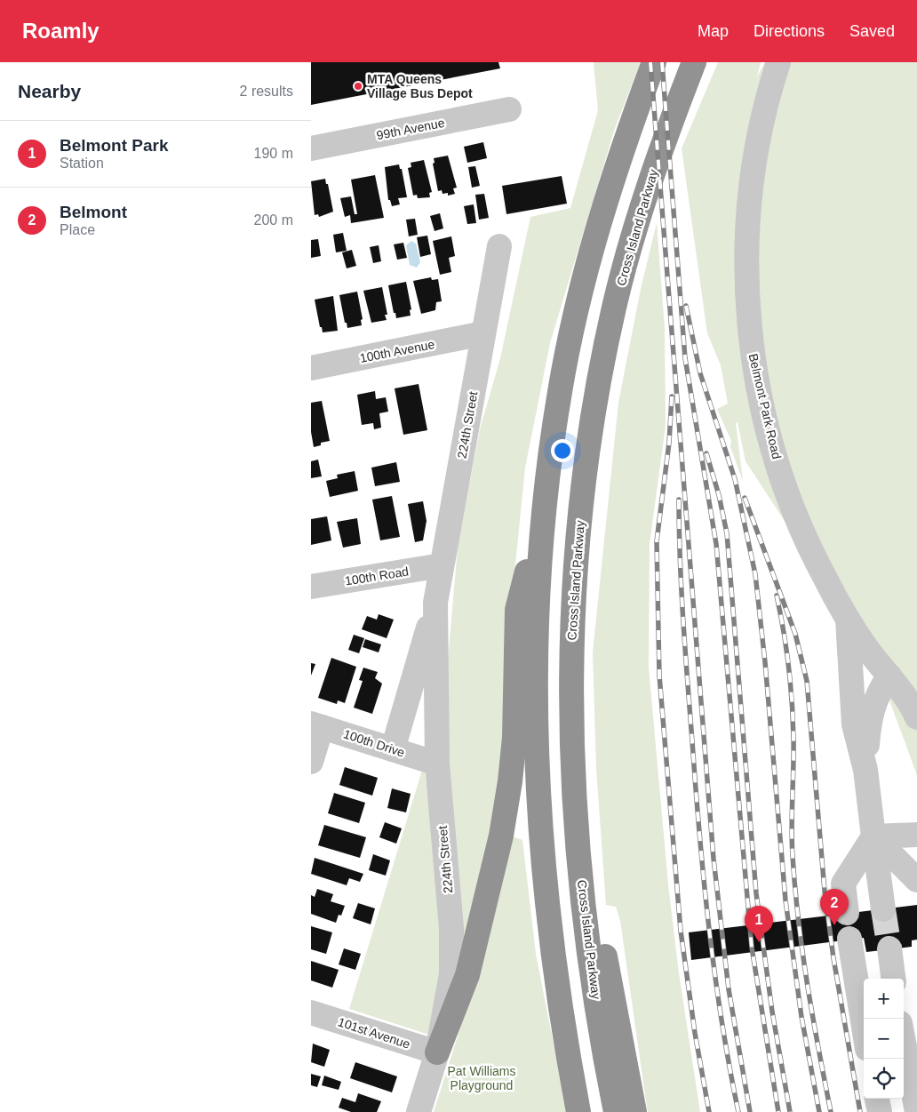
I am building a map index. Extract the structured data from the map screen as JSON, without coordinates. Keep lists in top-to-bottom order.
{
  "streets": {
    "highway": ["Cross Island Parkway"],
    "street": [
      "99th Avenue",
      "100th Avenue",
      "Belmont Park Road",
      "224th Street",
      "100th Road",
      "100th Drive",
      "101st Avenue"
    ]
  },
  "crossings": [
    ["100th Avenue", "224th Street"],
    ["224th Street", "100th Road"],
    ["224th Street", "100th Drive"],
    ["224th Street", "101st Avenue"]
  ],
  "parks": ["Pat Williams Playground"],
  "places": ["MTA Queens Village Bus Depot"],
  "page": {
    "header": "Roamly",
    "nav": ["Map", "Directions", "Saved"],
    "heading": ["Nearby", "2 results"],
    "list": [
      {
        "mark": "1",
        "name": "Belmont Park",
        "note": "Station",
        "value": "190 m"
      },
      {
        "mark": "2",
        "name": "Belmont",
        "note": "Place",
        "value": "200 m"
      }
    ],
    "pins": ["2", "1"],
    "map_buttons": ["+", "−"]
  }
}
